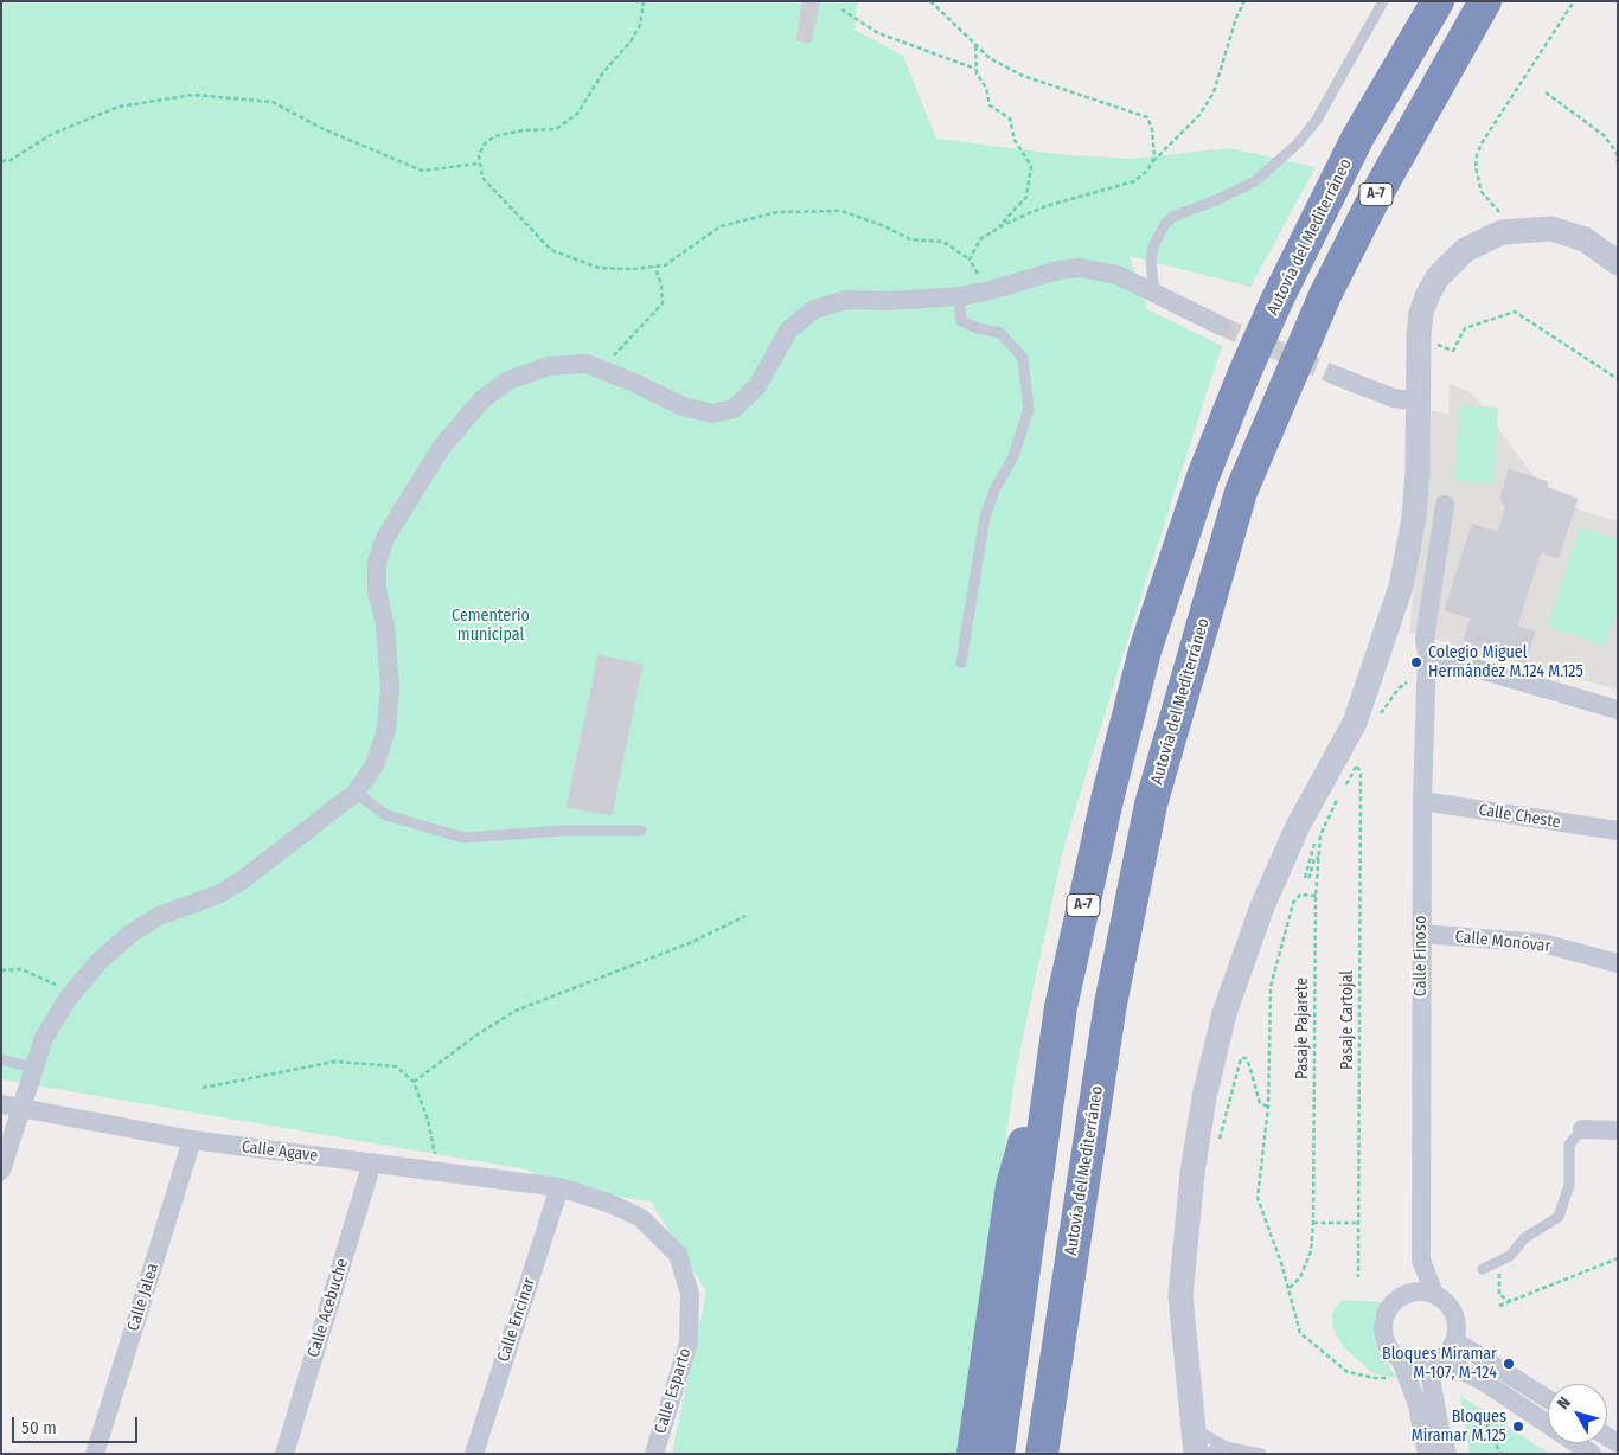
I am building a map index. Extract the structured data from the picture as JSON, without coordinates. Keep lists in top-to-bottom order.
{
  "streets": {
    "highway": ["A-7", "Autovía del Mediterráneo"],
    "street": [
      "Calle Cheste",
      "Calle Monóvar",
      "Calle Finoso",
      "Calle Agave",
      "Calle Jalea",
      "Calle Acebuche",
      "Calle Encinar",
      "Calle Esparto"
    ],
    "path": ["Pasaje Cartojal", "Pasaje Pajarete"]
  },
  "crossings": [
    ["Calle Cheste", "Calle Finoso"],
    ["Calle Monóvar", "Calle Finoso"],
    ["Calle Agave", "Calle Jalea"],
    ["Calle Agave", "Calle Acebuche"],
    ["Calle Agave", "Calle Encinar"],
    ["Calle Agave", "Calle Esparto"],
    ["Calle Encinar", "Calle Esparto"]
  ],
  "parks": ["Cementerio municipal"],
  "places": ["Colegio Miguel Hermández M.124 M.125", "Bloques Miramar M-107, M-124", "Bloques Miramar M.125"],
  "scale_bar": "50 m",
  "north": "top left"
}
